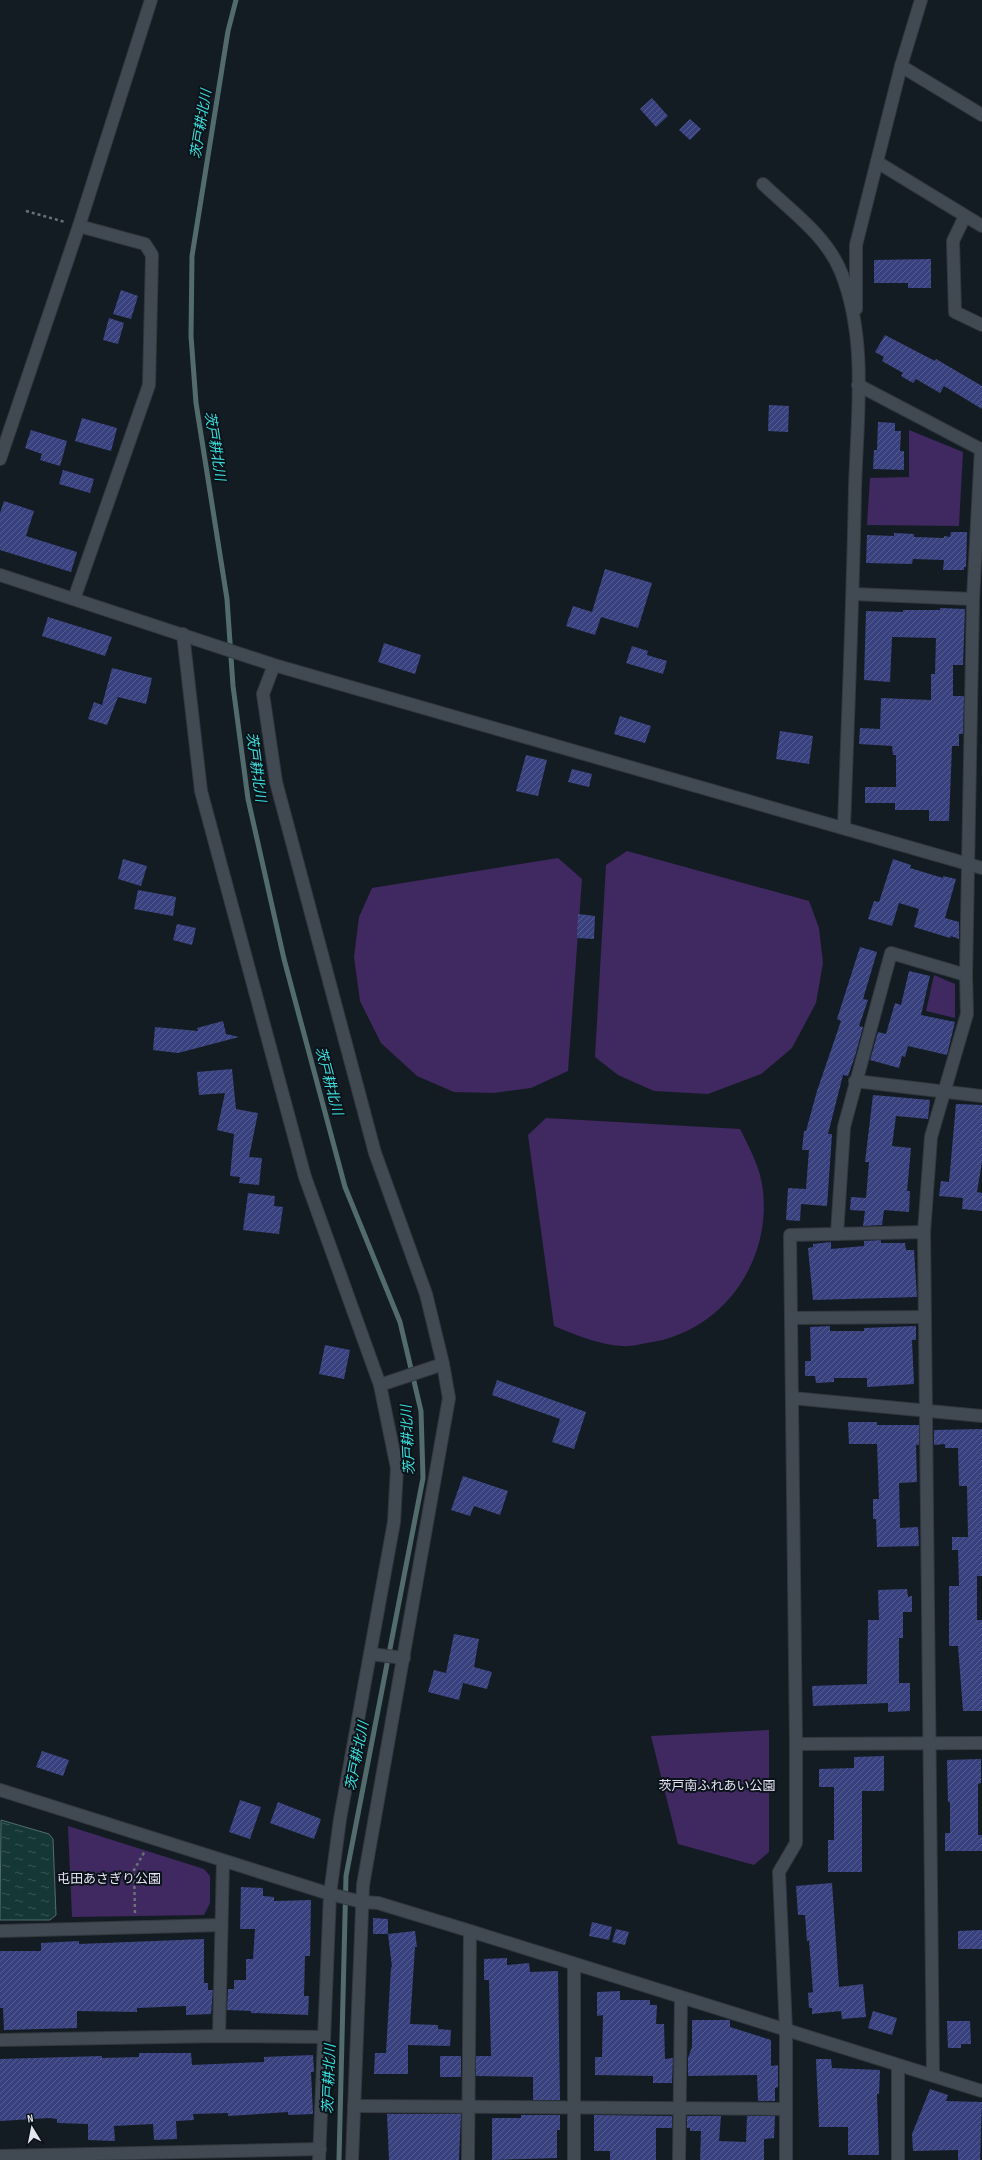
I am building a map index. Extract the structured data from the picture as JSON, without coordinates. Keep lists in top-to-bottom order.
{
  "water": ["茨戸耕北川"],
  "parks": ["茨戸南ふれあい公園", "屯田あさぎり公園"],
  "north": "top"
}
